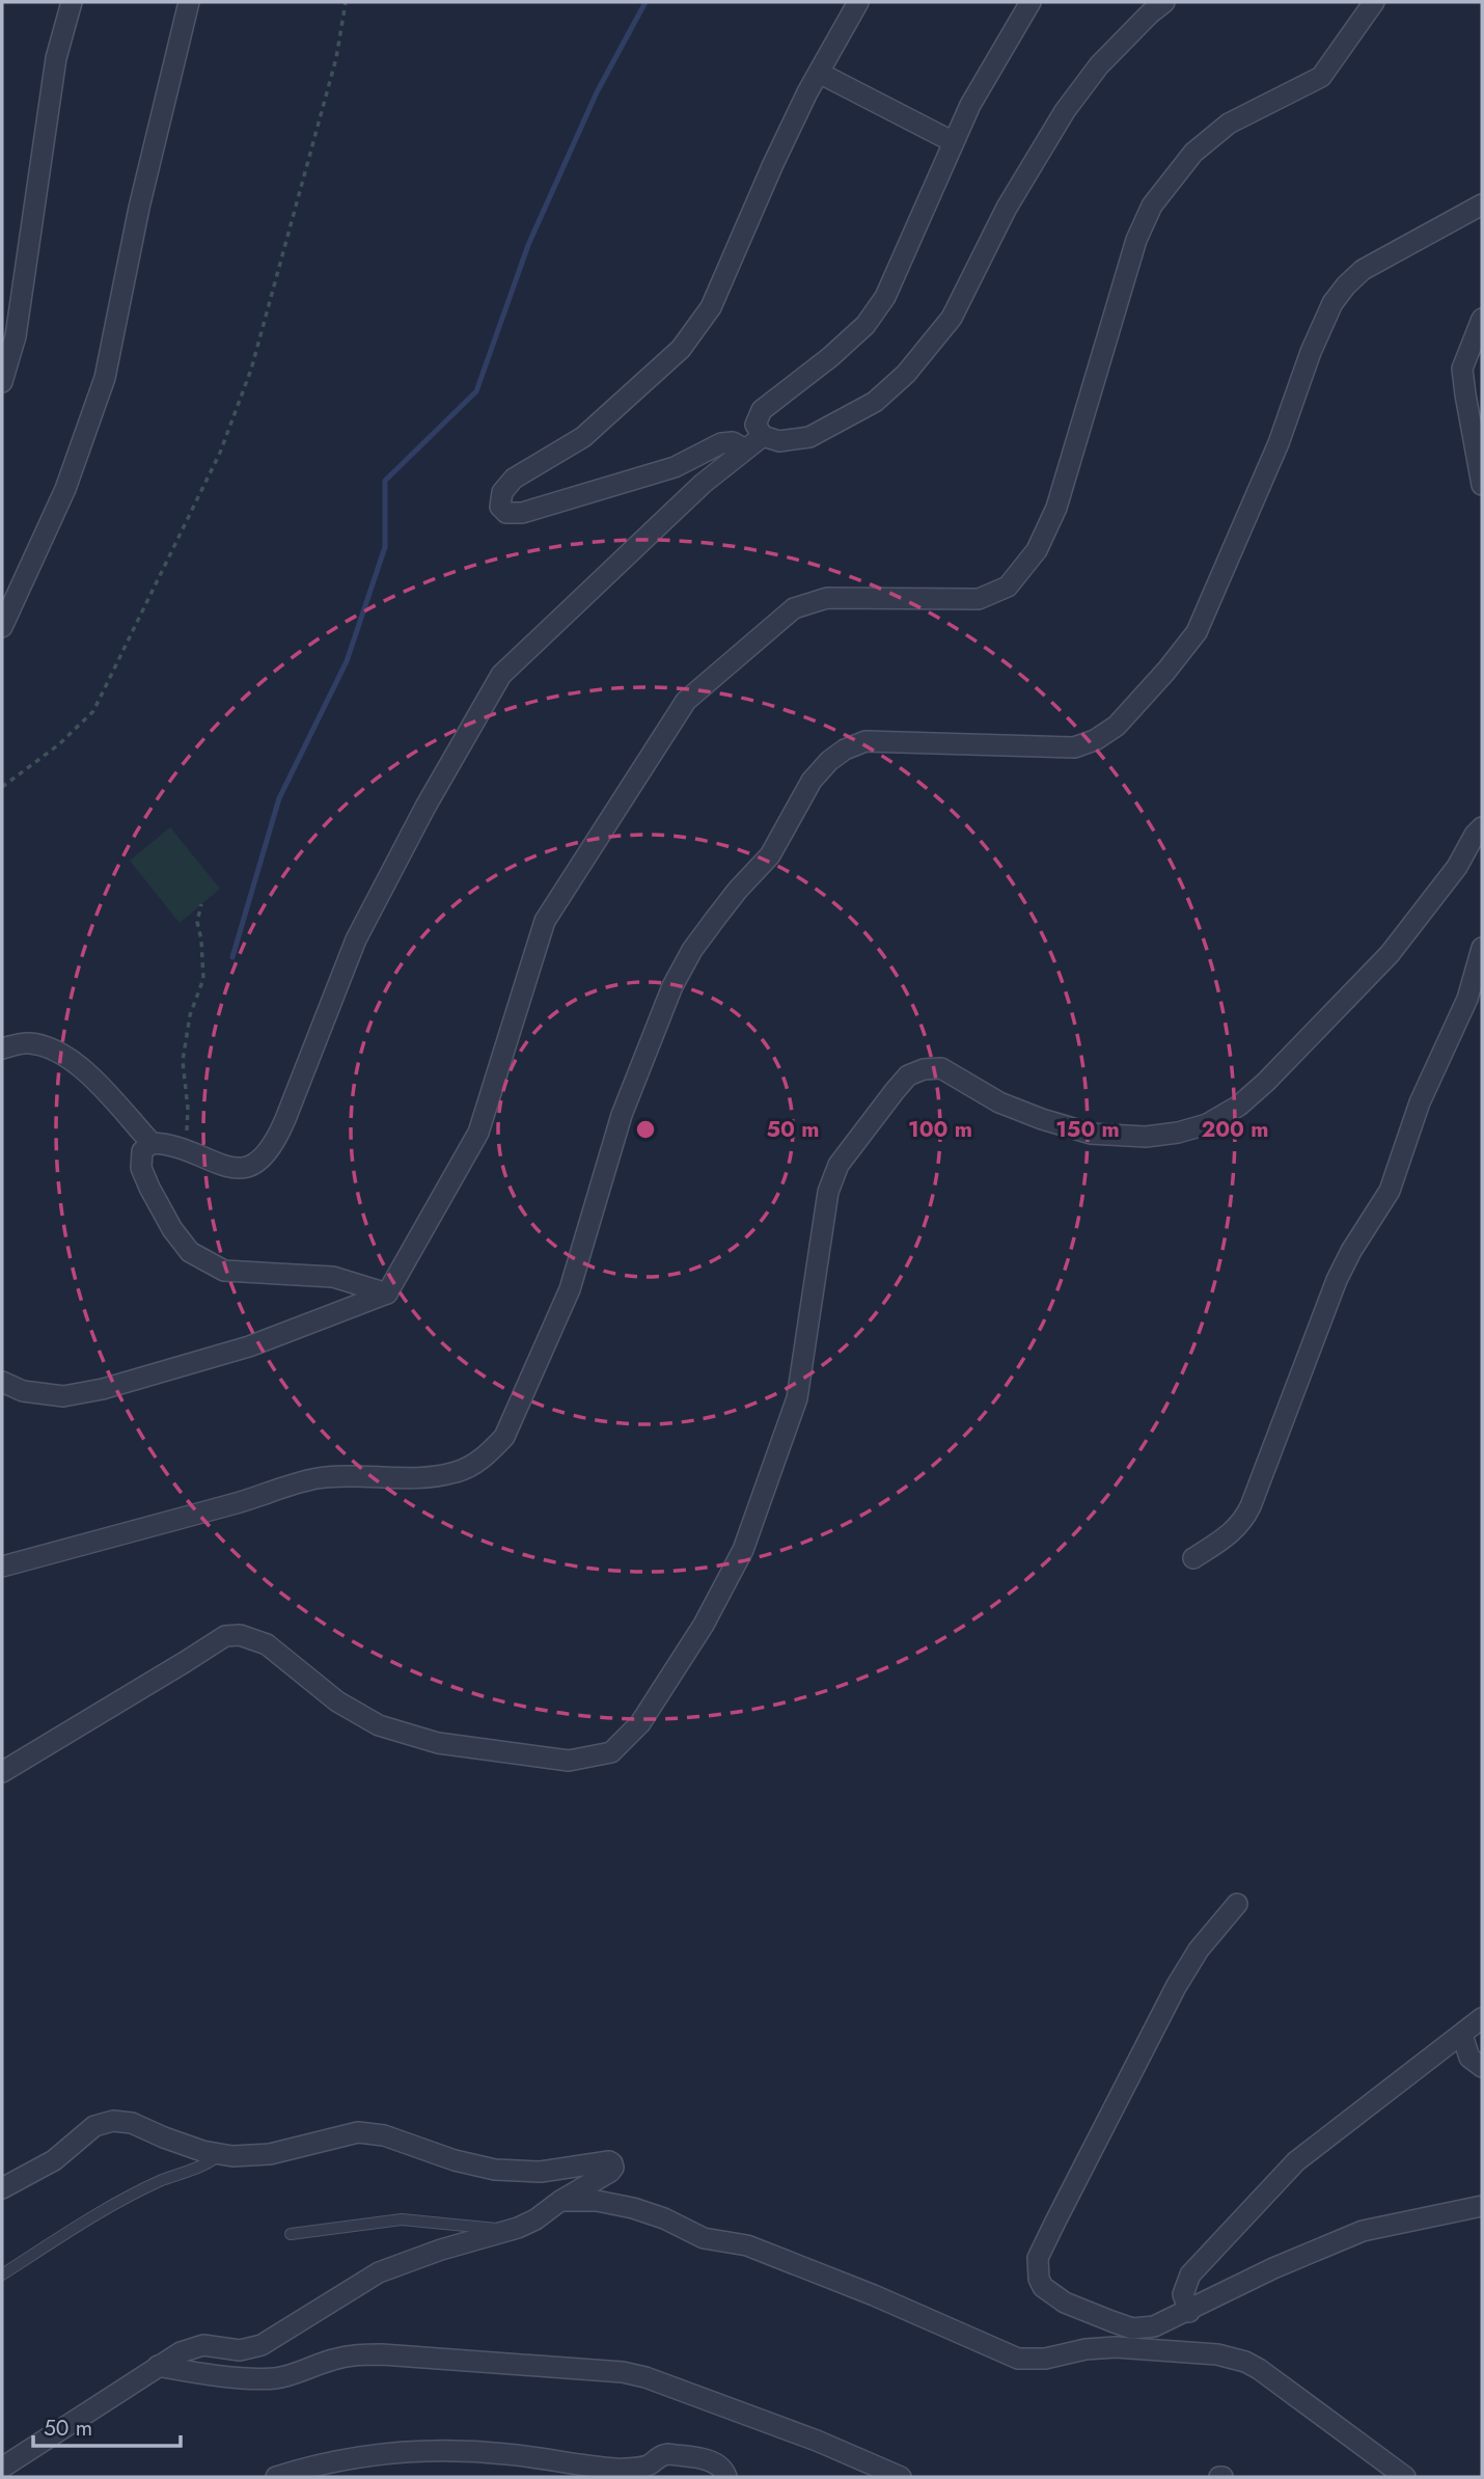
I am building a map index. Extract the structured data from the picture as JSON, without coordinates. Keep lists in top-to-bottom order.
{
  "scale_bar": "50 m",
  "rings": [
    "50 m",
    "100 m",
    "150 m",
    "200 m"
  ]
}
